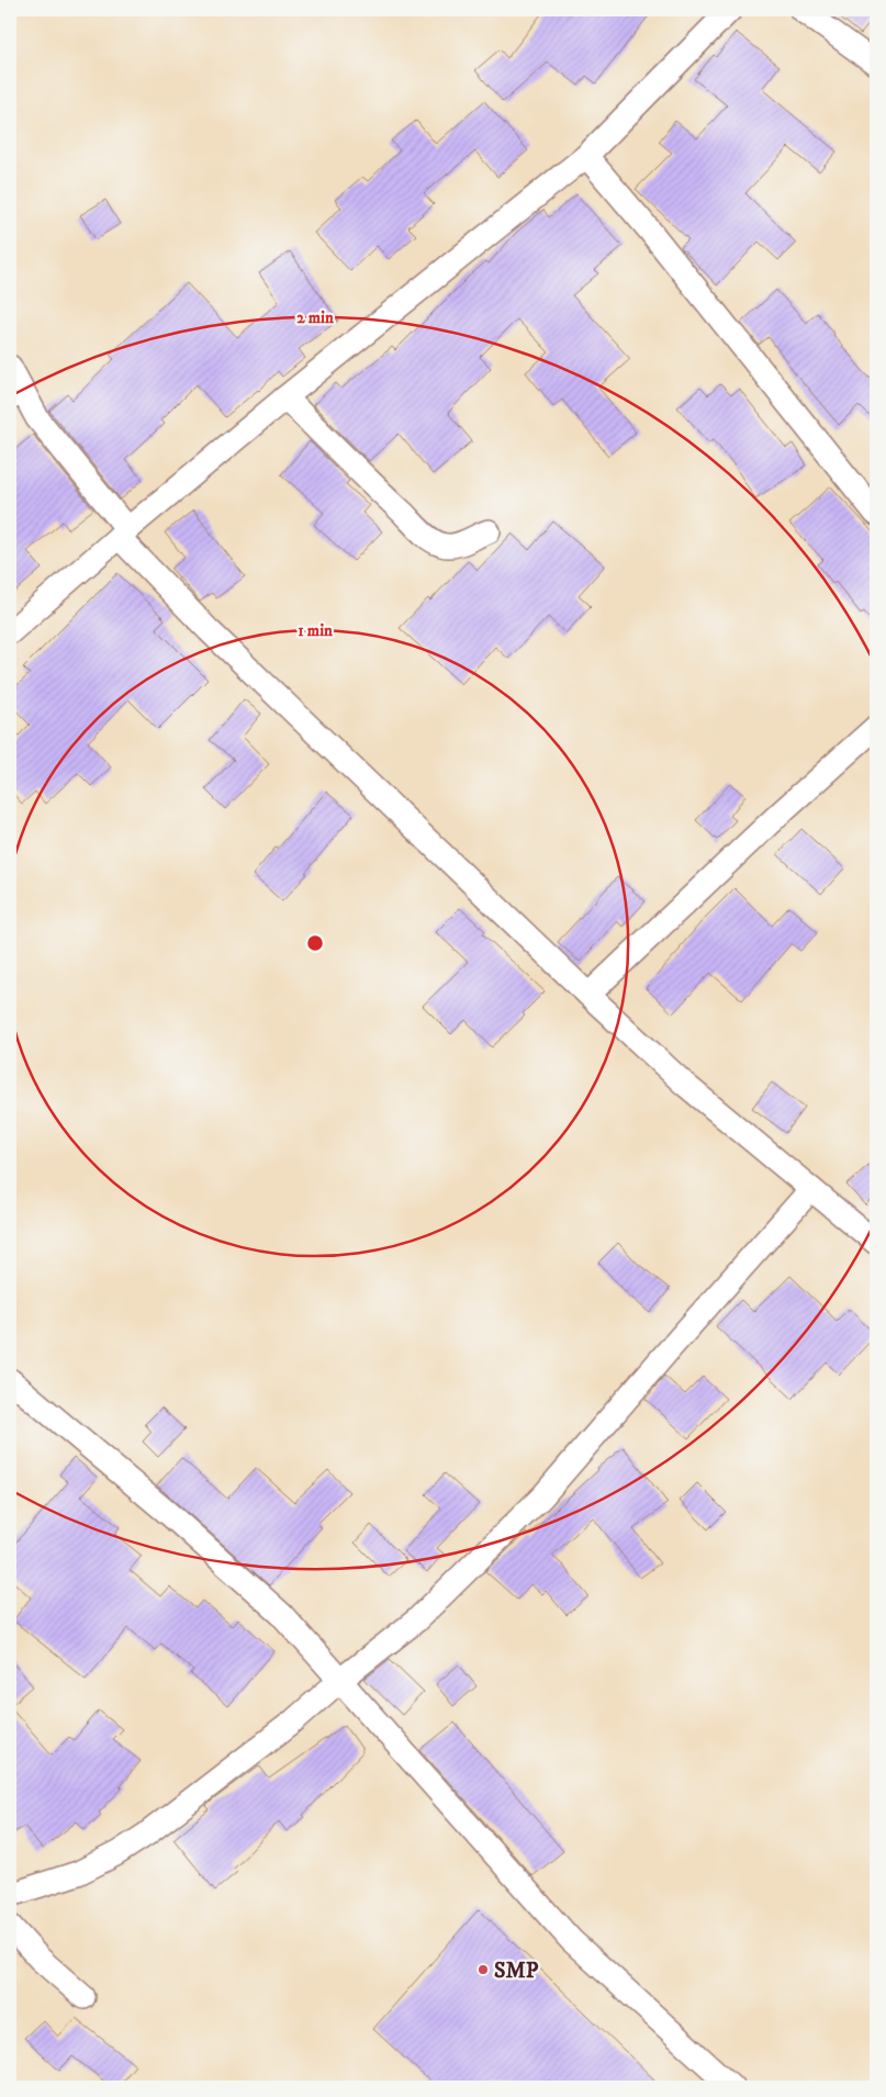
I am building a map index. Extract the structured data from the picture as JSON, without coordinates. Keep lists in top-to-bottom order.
{
  "places": ["SMP"],
  "rings": ["2 min", "1 min"]
}
